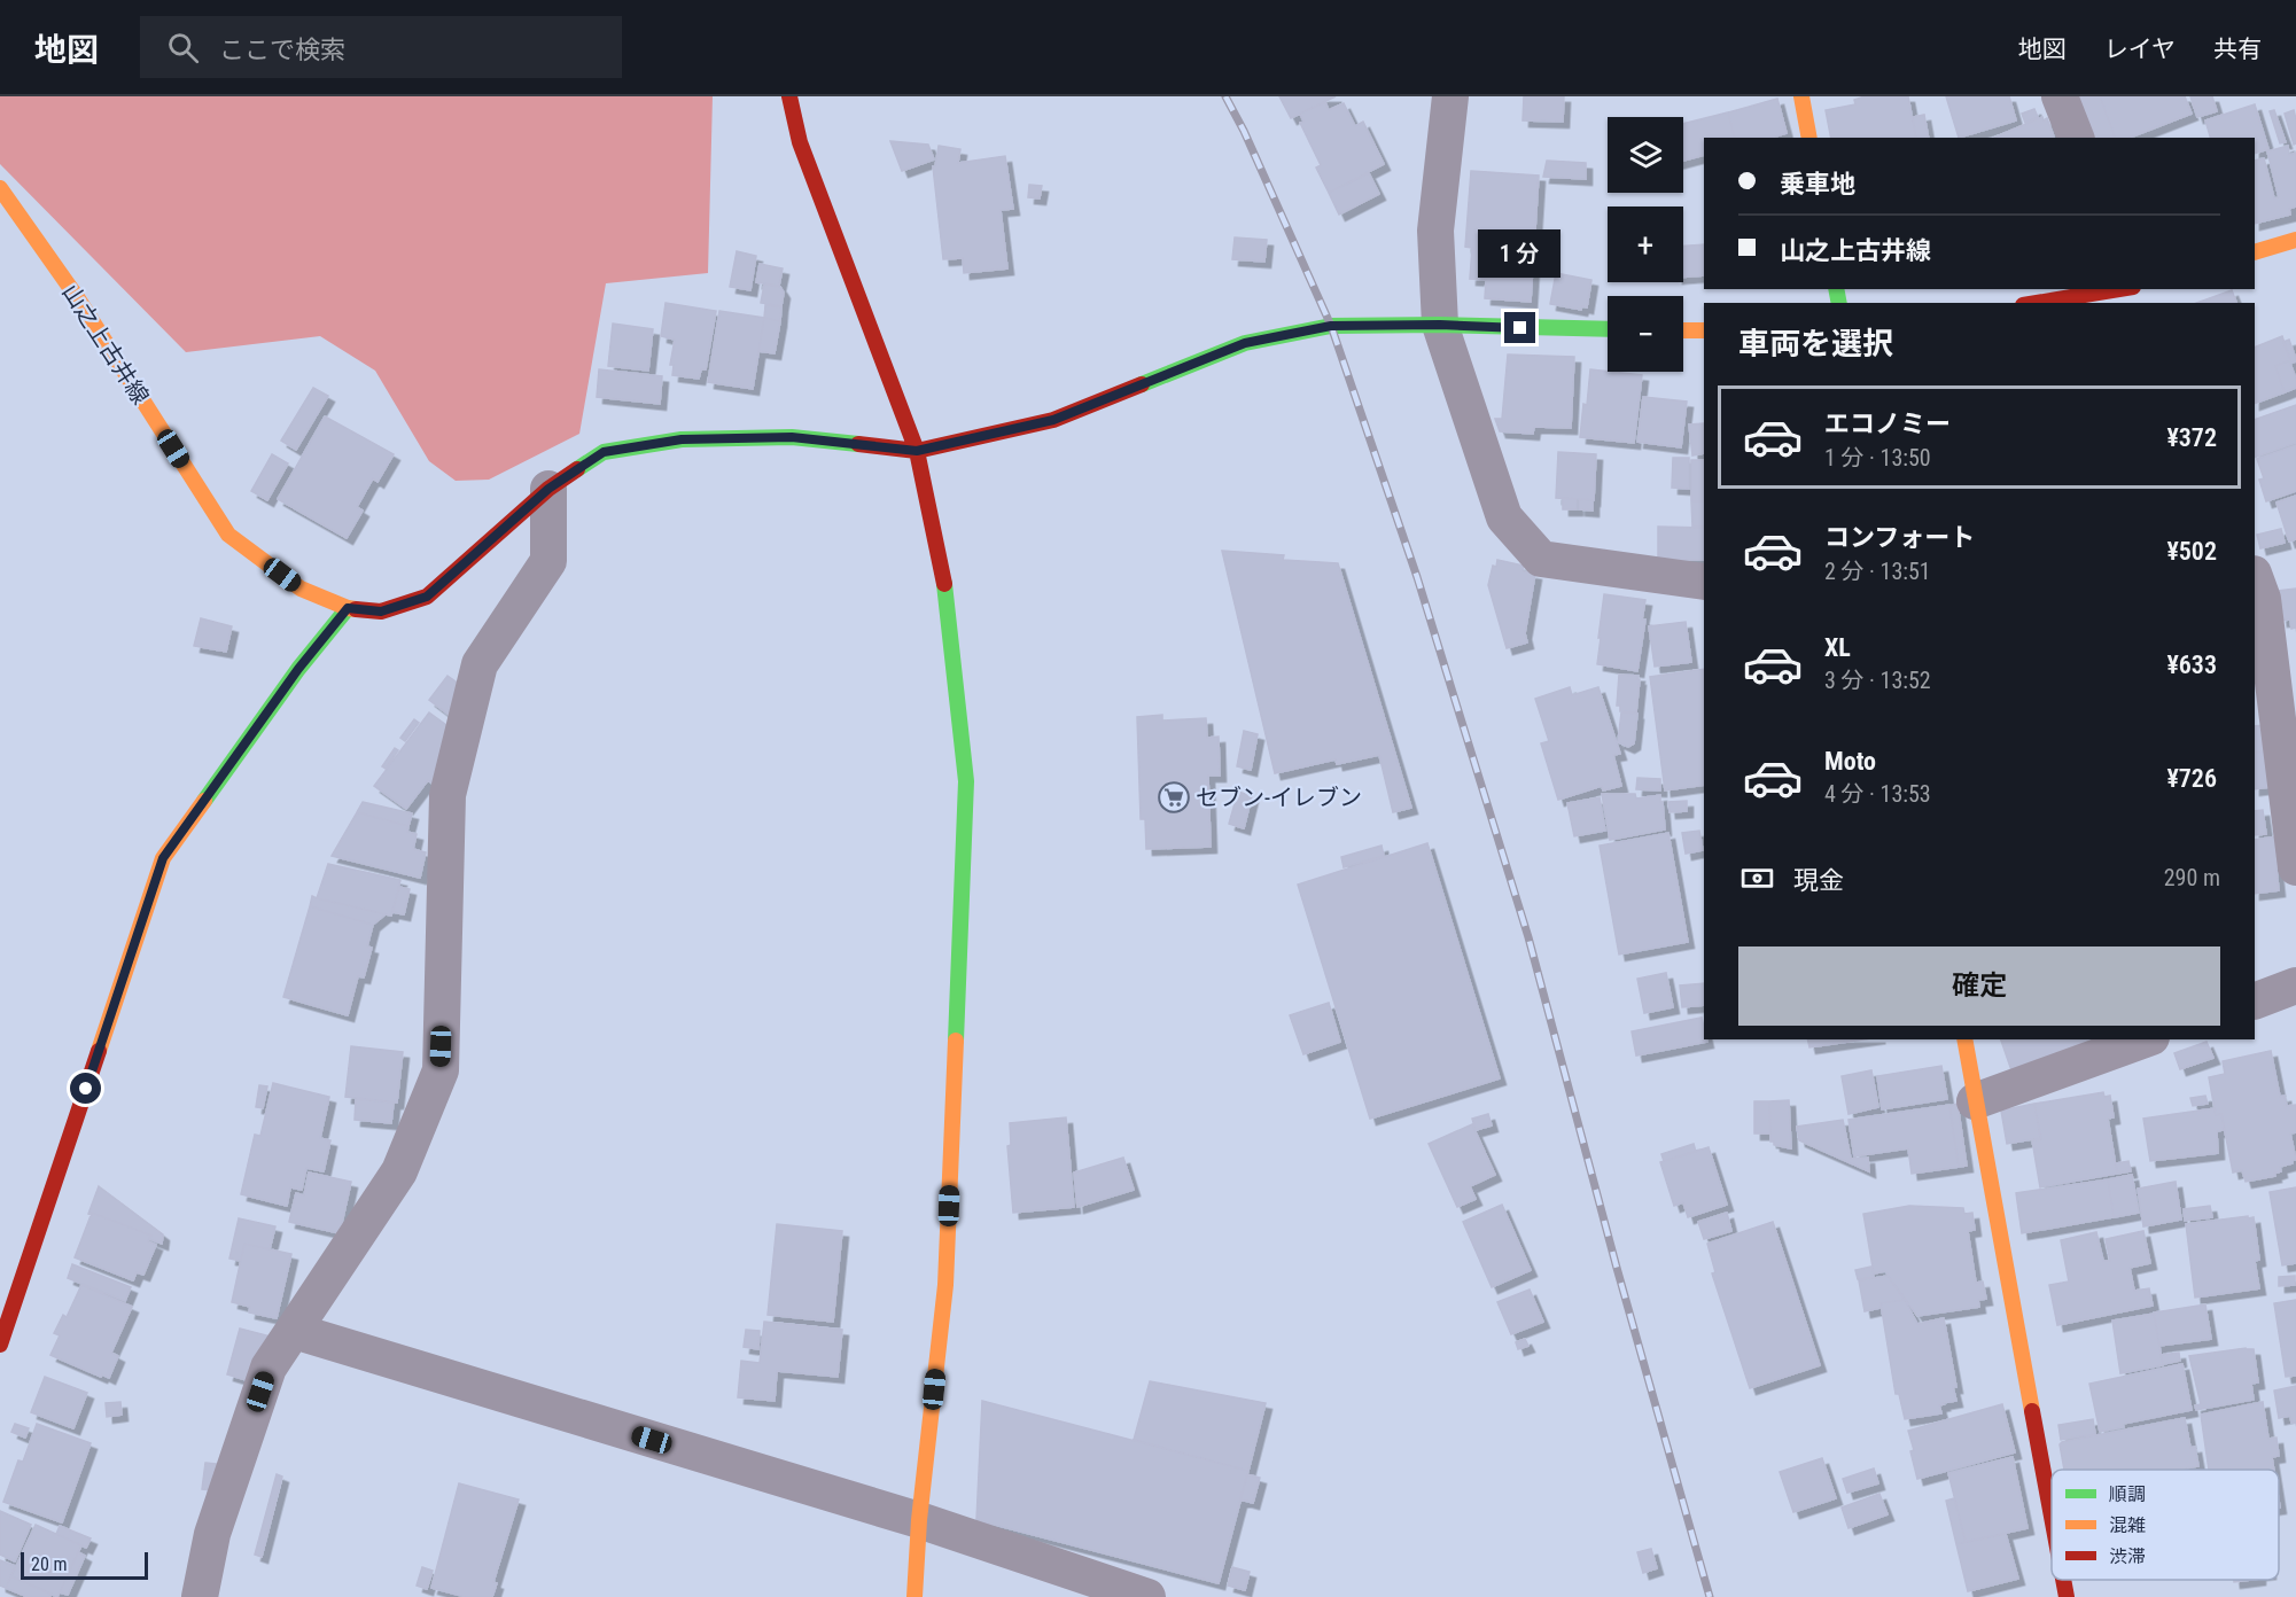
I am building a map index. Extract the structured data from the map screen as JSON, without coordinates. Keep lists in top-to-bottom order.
{
  "streets": {
    "street": ["山之上古井線"]
  },
  "places": {
    "supermarket": ["セブン-イレブン"]
  },
  "legend": ["順調", "混雑", "渋滞"],
  "scale_bar": "20 m",
  "page": {
    "header": "地図",
    "search": "ここで検索",
    "nav": ["地図", "レイヤ", "共有"],
    "map_buttons": ["+", "−"],
    "banner": ["乗車地", "山之上古井線"],
    "bubble": "1 分",
    "heading": "車両を選択",
    "list": [
      {
        "name": "エコノミー",
        "note": "1 分 · 13:50",
        "value": "¥372"
      },
      {
        "name": "コンフォート",
        "note": "2 分 · 13:51",
        "value": "¥502"
      },
      {
        "name": "XL",
        "note": "3 分 · 13:52",
        "value": "¥633"
      },
      {
        "name": "Moto",
        "note": "4 分 · 13:53",
        "value": "¥726"
      }
    ],
    "pay": ["現金", "290 m"],
    "buttons": "確定",
    "scale": "20 m"
  }
}
